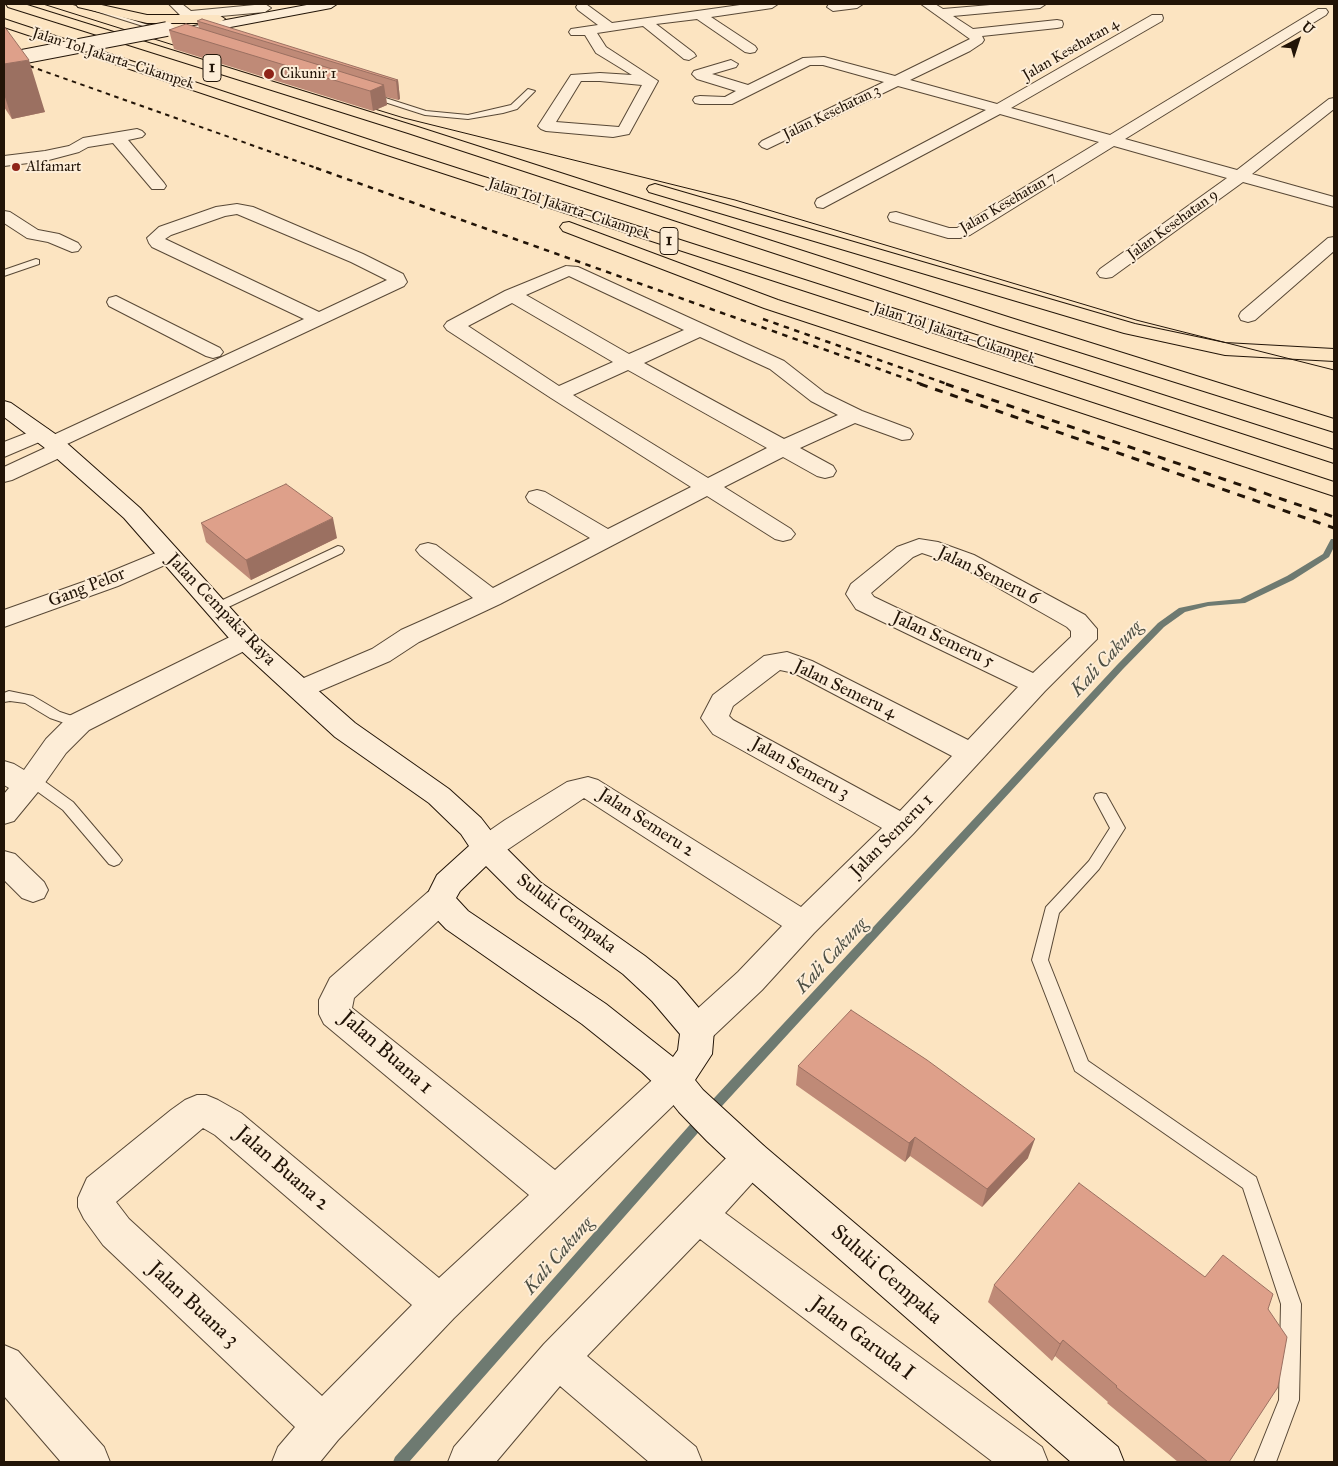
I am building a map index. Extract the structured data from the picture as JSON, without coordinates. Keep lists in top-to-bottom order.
{
  "streets": {
    "highway": ["Jalan Tol Jakarta–Cikampek", "1"],
    "street": [
      "Jalan Kesehatan 4",
      "Jalan Kesehatan 3",
      "Jalan Kesehatan 7",
      "Jalan Kesehatan 9",
      "Jalan Semeru 6",
      "Gang Pelor",
      "Jalan Cempaka Raya",
      "Jalan Semeru 5",
      "Jalan Semeru 4",
      "Jalan Semeru 3",
      "Jalan Semeru 2",
      "Jalan Semeru 1",
      "Suluki Cempaka",
      "Jalan Buana 1",
      "Jalan Buana 2",
      "Jalan Buana 3",
      "Jalan Garuda I"
    ]
  },
  "crossings": [
    ["Jalan Semeru 6", "Jalan Semeru 5"],
    ["Jalan Semeru 6", "Jalan Semeru 1"],
    ["Gang Pelor", "Jalan Cempaka Raya"],
    ["Jalan Cempaka Raya", "Jalan Semeru 2"],
    ["Jalan Cempaka Raya", "Suluki Cempaka"],
    ["Jalan Semeru 5", "Jalan Semeru 1"],
    ["Jalan Semeru 4", "Jalan Semeru 3"],
    ["Jalan Semeru 4", "Jalan Semeru 1"],
    ["Jalan Semeru 3", "Jalan Semeru 1"],
    ["Jalan Semeru 2", "Jalan Semeru 1"],
    ["Jalan Semeru 2", "Suluki Cempaka"],
    ["Jalan Semeru 1", "Suluki Cempaka"],
    ["Suluki Cempaka", "Jalan Buana 1"],
    ["Jalan Buana 2", "Jalan Buana 3"]
  ],
  "water": ["Kali Cakung"],
  "places": ["Cikunir 1", "Alfamart"],
  "north": "top right"
}
